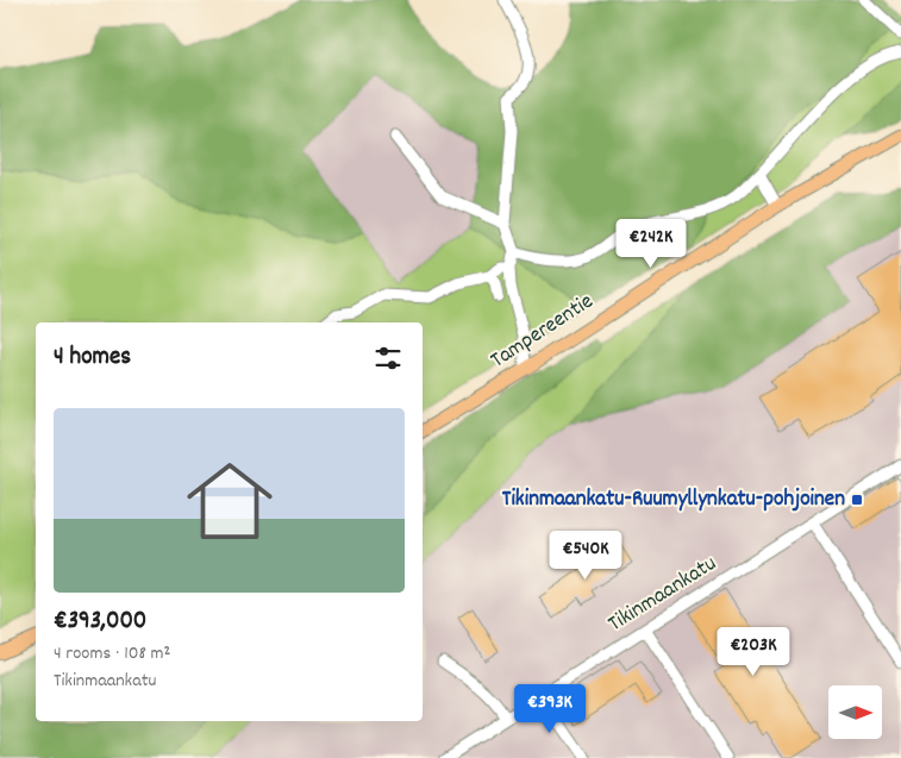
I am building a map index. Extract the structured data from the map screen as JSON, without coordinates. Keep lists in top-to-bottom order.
{
  "streets": {
    "main road": ["Tampereentie"],
    "street": ["Tikinmaankatu"]
  },
  "places": {
    "transit": ["Tikinmaankatu-Ruumyllynkatu-pohjoinen"]
  },
  "north": "right",
  "page": {
    "price": [
      "€242K",
      "€540K",
      "€203K",
      "€393K"
    ],
    "heading": "4 homes",
    "list": [
      {
        "name": "€393,000",
        "note": "4 rooms · 108 m² · Tikinmaankatu"
      }
    ]
  }
}
